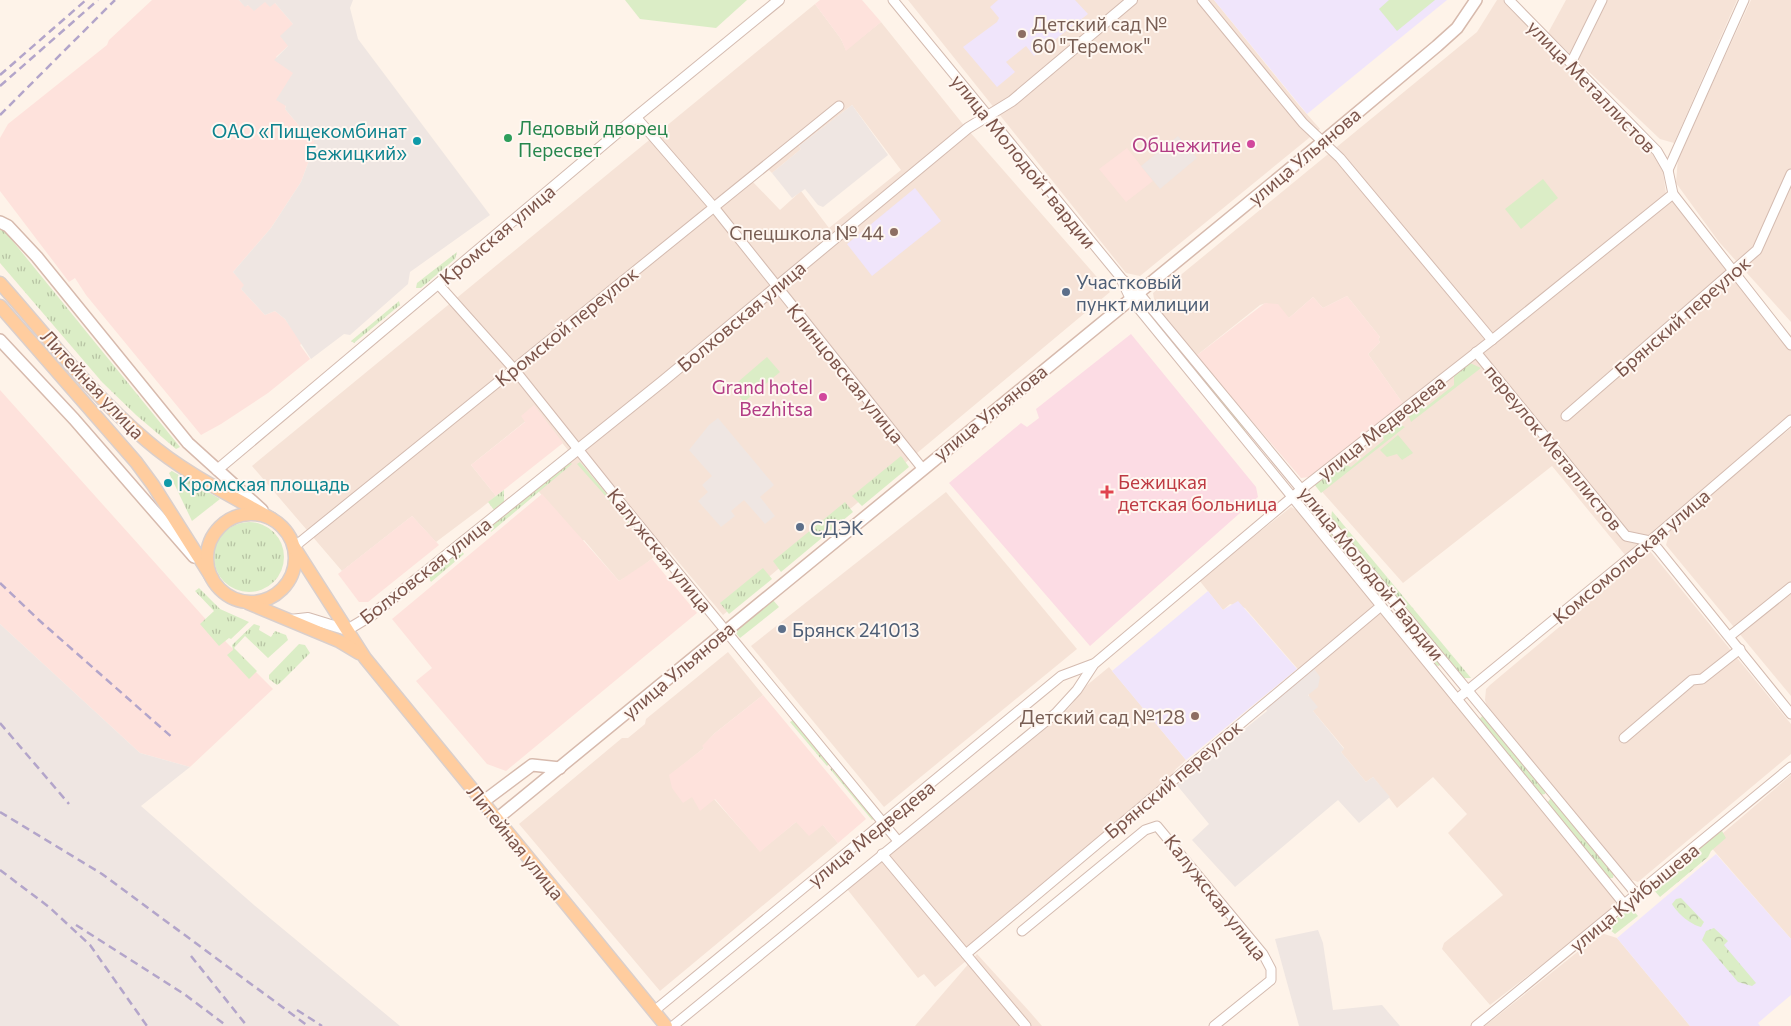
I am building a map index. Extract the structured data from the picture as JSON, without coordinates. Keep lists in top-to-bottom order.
{
  "streets": {
    "main road": ["улица Ульянова", "Литейная улица"],
    "street": [
      "улица Металлистов",
      "улица Молодой Гвардии",
      "Кромская улица",
      "Болховская улица",
      "Брянский переулок",
      "Кромской переулок",
      "Клинцовская улица",
      "улица Медведева",
      "переулок Металлистов",
      "Калужская улица",
      "Комсомольская улица",
      "улица Куйбышева"
    ]
  },
  "crossings": [
    ["улица Металлистов", "Брянский переулок"],
    ["улица Металлистов", "улица Медведева"],
    ["улица Ульянова", "улица Молодой Гвардии"],
    ["улица Ульянова", "Клинцовская улица"],
    ["улица Ульянова", "Литейная улица"],
    ["улица Ульянова", "переулок Металлистов"],
    ["улица Ульянова", "Калужская улица"],
    ["улица Молодой Гвардии", "Болховская улица"],
    ["улица Молодой Гвардии", "Брянский переулок"],
    ["улица Молодой Гвардии", "улица Медведева"],
    ["улица Молодой Гвардии", "Комсомольская улица"],
    ["улица Молодой Гвардии", "улица Куйбышева"],
    ["Кромская улица", "Клинцовская улица"],
    ["Кромская улица", "Калужская улица"],
    ["Болховская улица", "Клинцовская улица"],
    ["Болховская улица", "Литейная улица"],
    ["Болховская улица", "Калужская улица"],
    ["Кромской переулок", "Клинцовская улица"],
    ["Кромской переулок", "Литейная улица"],
    ["Кромской переулок", "Калужская улица"],
    ["Литейная улица", "улица Медведева"],
    ["улица Медведева", "переулок Металлистов"],
    ["улица Медведева", "Калужская улица"],
    ["переулок Металлистов", "Комсомольская улица"]
  ],
  "places": {
    "other": [
      "Детский сад № 60 \"Теремок\"",
      "Ледовый дворец Пересвет",
      "ОАО «Пищекомбинат Бежицкий»",
      "Общежитие",
      "Спецшкола № 44",
      "Участковый пункт милиции",
      "Grand hotel Bezhitsa",
      "Кромская площадь",
      "СДЭК",
      "Брянск 241013",
      "Детский сад №128"
    ],
    "health": ["Бежицкая детская больница"]
  }
}
